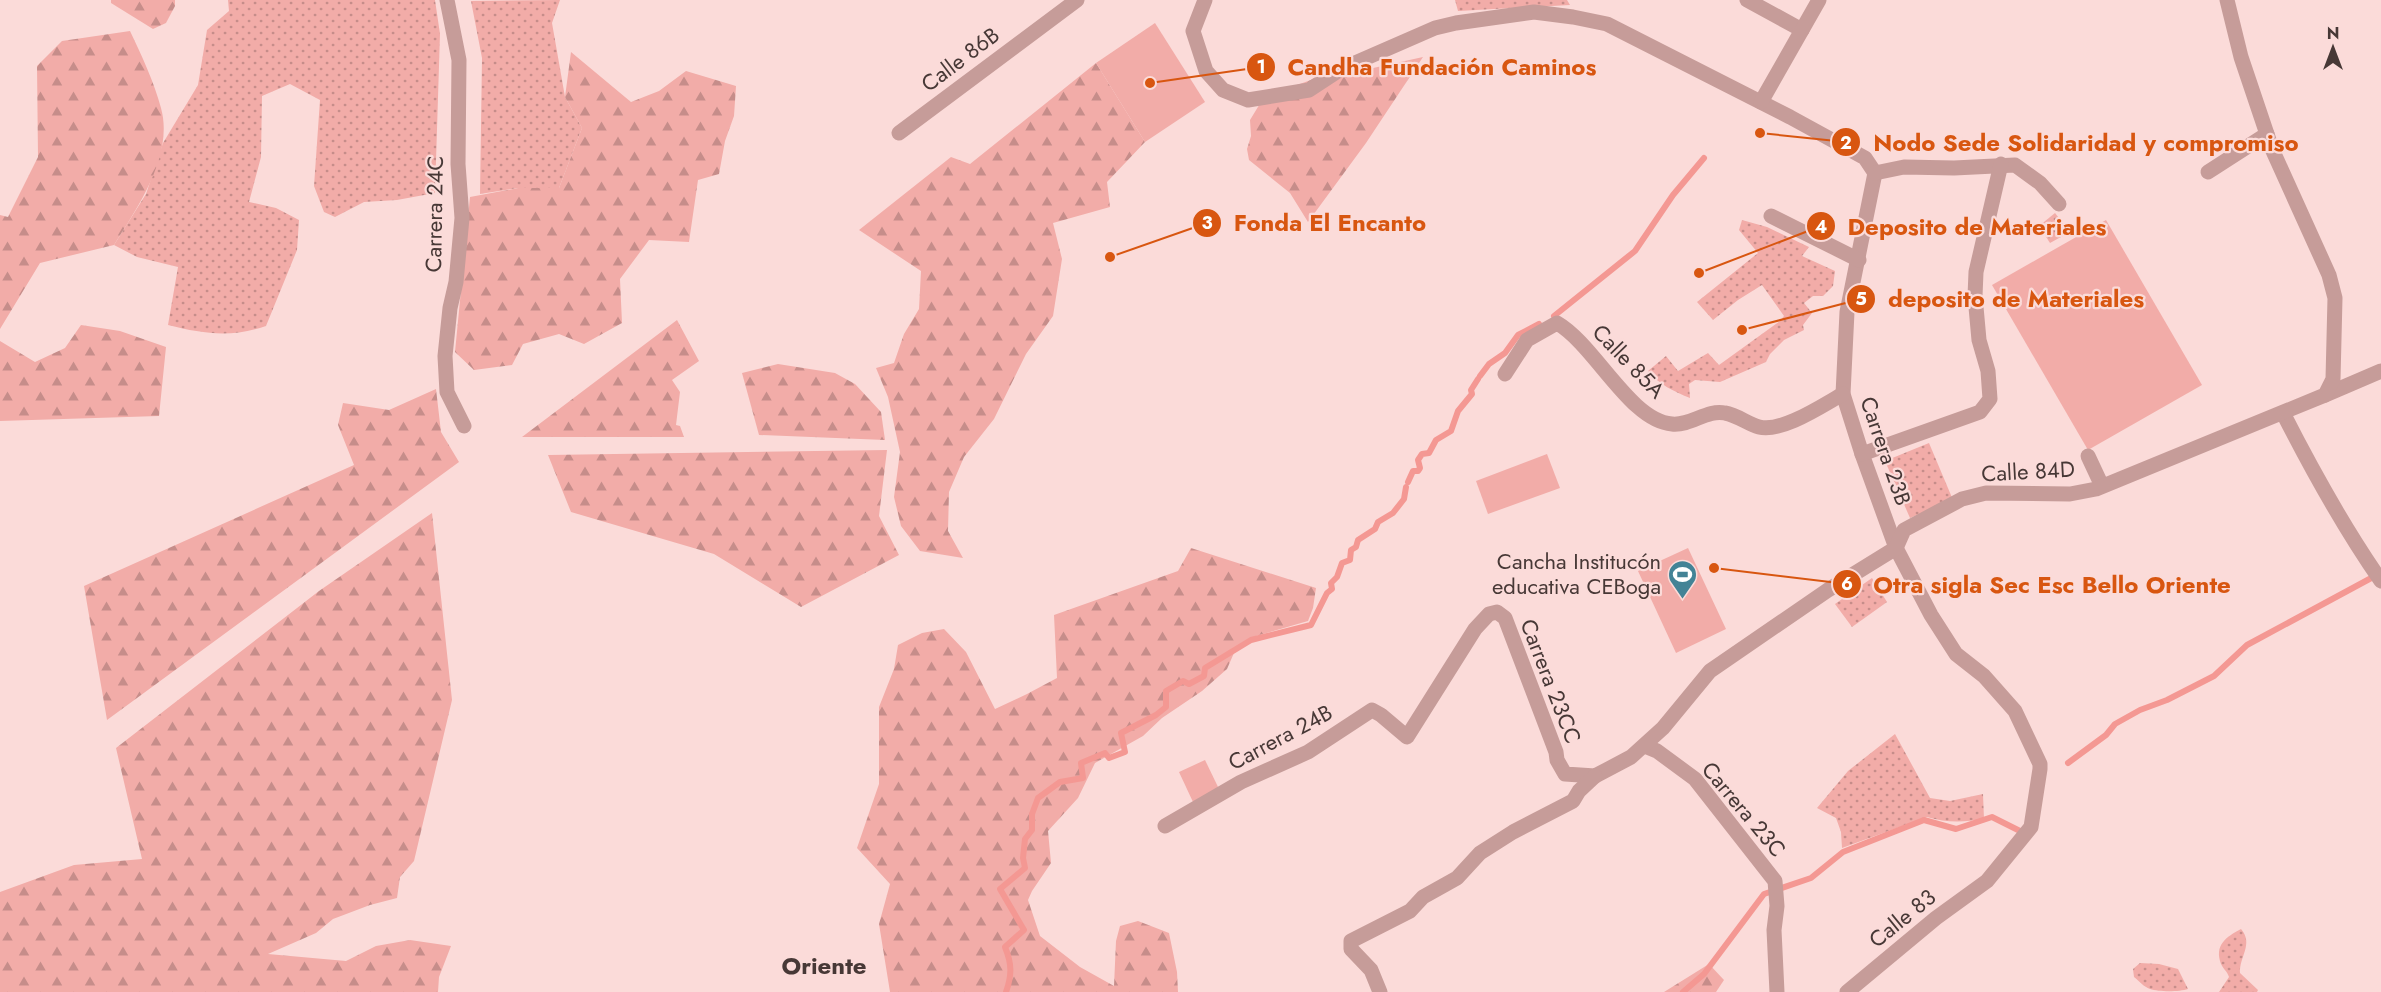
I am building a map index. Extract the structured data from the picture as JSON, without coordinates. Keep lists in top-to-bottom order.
{
  "streets": {
    "street": [
      "Calle 86B",
      "Carrera 24C",
      "Calle 85A",
      "Carrera 23B",
      "Calle 84D",
      "Carrera 23CC",
      "Carrera 24B",
      "Carrera 23C",
      "Calle 83"
    ]
  },
  "crossings": [
    ["Calle 85A", "Carrera 23B"],
    ["Carrera 23B", "Calle 84D"],
    ["Carrera 23B", "Calle 83"],
    ["Calle 84D", "Carrera 23CC"],
    ["Calle 84D", "Carrera 23C"],
    ["Carrera 23CC", "Carrera 24B"]
  ],
  "districts": ["Oriente"],
  "places": {
    "other": [
      "Candha Fundación Caminos",
      "Nodo Sede Solidaridad y compromiso",
      "Fonda El Encanto",
      "Deposito de Materiales",
      "deposito de Materiales",
      "Otra sigla Sec Esc Bello Oriente"
    ],
    "sports": ["Cancha Institucón educativa CEBoga"]
  },
  "north": "top"
}
